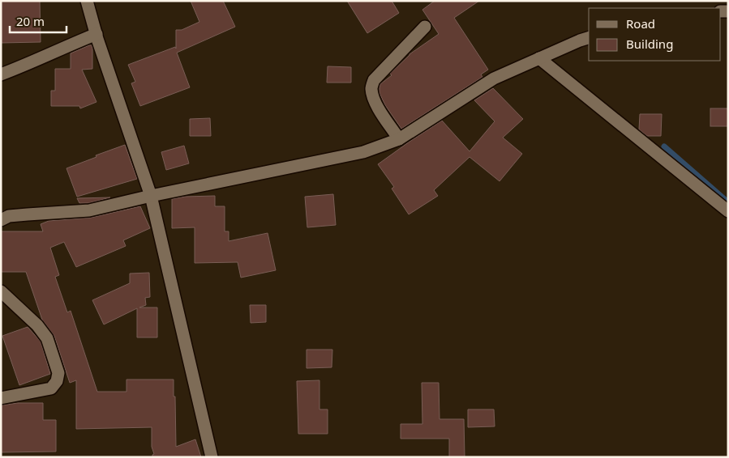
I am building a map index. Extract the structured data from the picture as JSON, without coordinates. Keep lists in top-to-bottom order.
{
  "legend": ["Road", "Building"],
  "scale_bar": "20 m"
}
